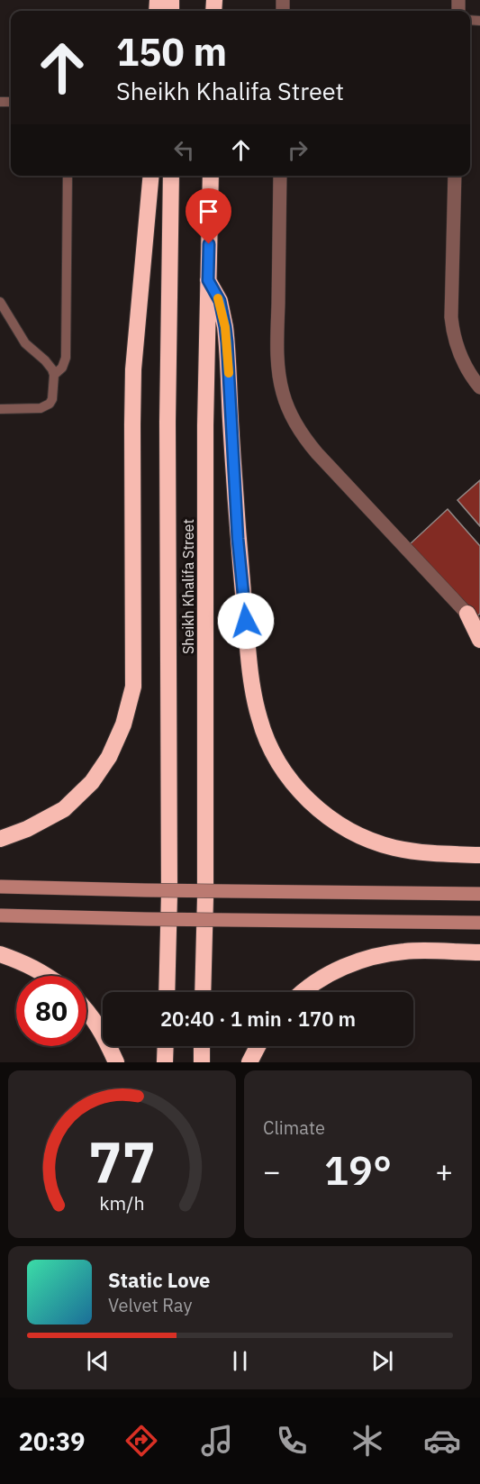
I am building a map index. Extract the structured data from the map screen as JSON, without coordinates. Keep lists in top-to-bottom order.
{
  "streets": {
    "highway": ["Sheikh Khalifa Street"]
  },
  "page": {
    "turn": ["150 m", "Sheikh Khalifa Street"],
    "limit": "80",
    "trip": "20:40 · 1 min · 170 m",
    "tile": "Climate",
    "heat": ["−", "19°", "+"],
    "song": ["Static Love", "Velvet Ray"],
    "tabs": "20:39",
    "gauge": ["77", "km/h"]
  }
}
